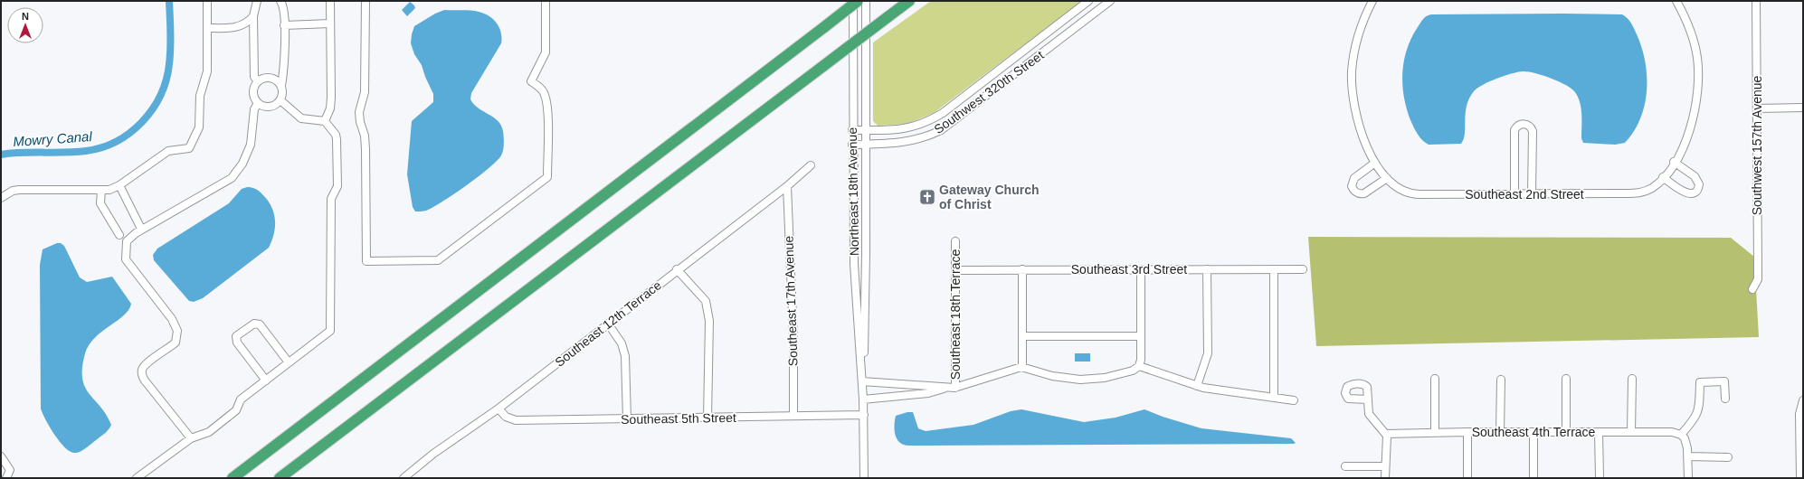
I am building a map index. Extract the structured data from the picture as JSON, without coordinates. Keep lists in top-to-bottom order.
{
  "streets": {
    "street": [
      "Southwest 320th Street",
      "Southwest 157th Avenue",
      "Northeast 18th Avenue",
      "Southeast 2nd Street",
      "Southeast 3rd Street",
      "Southeast 17th Avenue",
      "Southeast 18th Terrace",
      "Southeast 12th Terrace",
      "Southeast 5th Street",
      "Southeast 4th Terrace"
    ]
  },
  "crossings": [
    ["Southwest 320th Street", "Northeast 18th Avenue"],
    ["Northeast 18th Avenue", "Southeast 5th Street"],
    ["Southeast 3rd Street", "Southeast 18th Terrace"],
    ["Southeast 17th Avenue", "Southeast 12th Terrace"],
    ["Southeast 17th Avenue", "Southeast 5th Street"],
    ["Southeast 12th Terrace", "Southeast 5th Street"]
  ],
  "water": ["Mowry Canal"],
  "places": {
    "church": ["Gateway Church of Christ"]
  },
  "north": "top"
}
